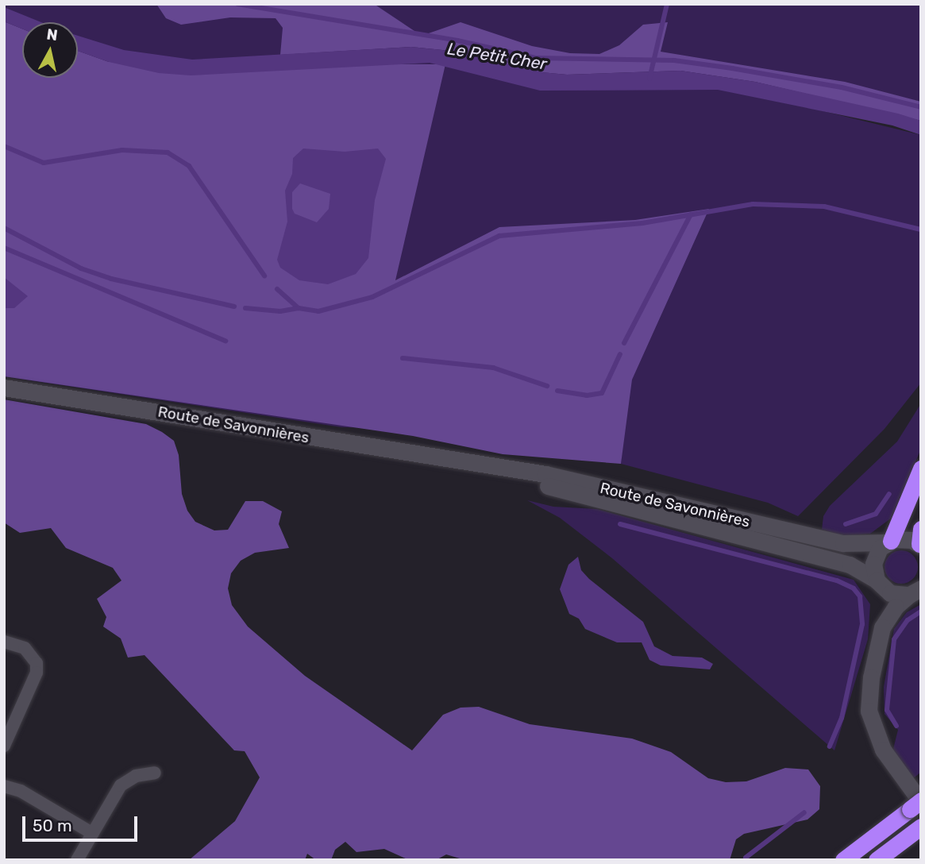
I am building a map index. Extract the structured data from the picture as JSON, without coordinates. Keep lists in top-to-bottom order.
{
  "streets": {
    "main road": ["Route de Savonnières"]
  },
  "water": ["Le Petit Cher"],
  "scale_bar": "50 m",
  "north": "top"
}
